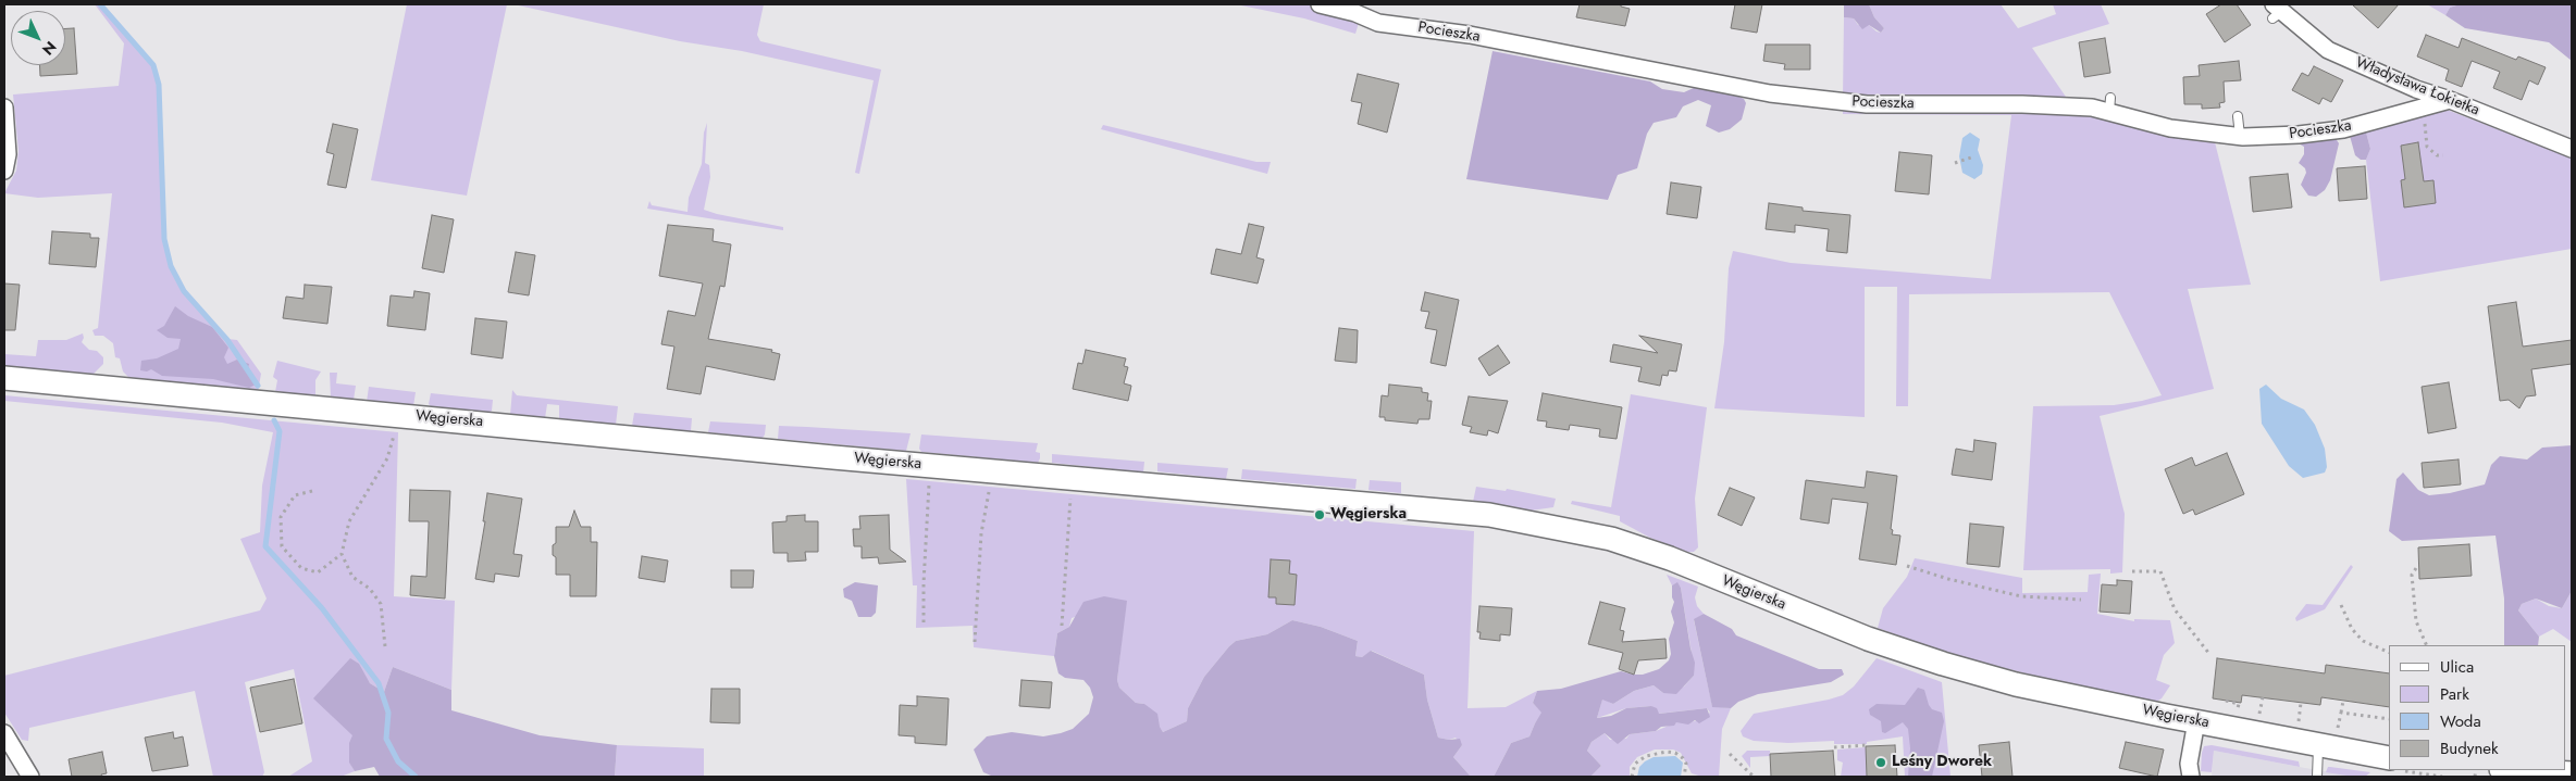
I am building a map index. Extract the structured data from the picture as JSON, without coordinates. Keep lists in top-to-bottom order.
{
  "streets": {
    "main road": ["Węgierska"],
    "street": ["Pocieszka", "Władysława Łokietka"]
  },
  "crossings": [
    ["Pocieszka", "Władysława Łokietka"]
  ],
  "places": ["Węgierska", "Leśny Dworek"],
  "legend": [
    "Ulica",
    "Park",
    "Woda",
    "Budynek"
  ],
  "north": "bottom right"
}
